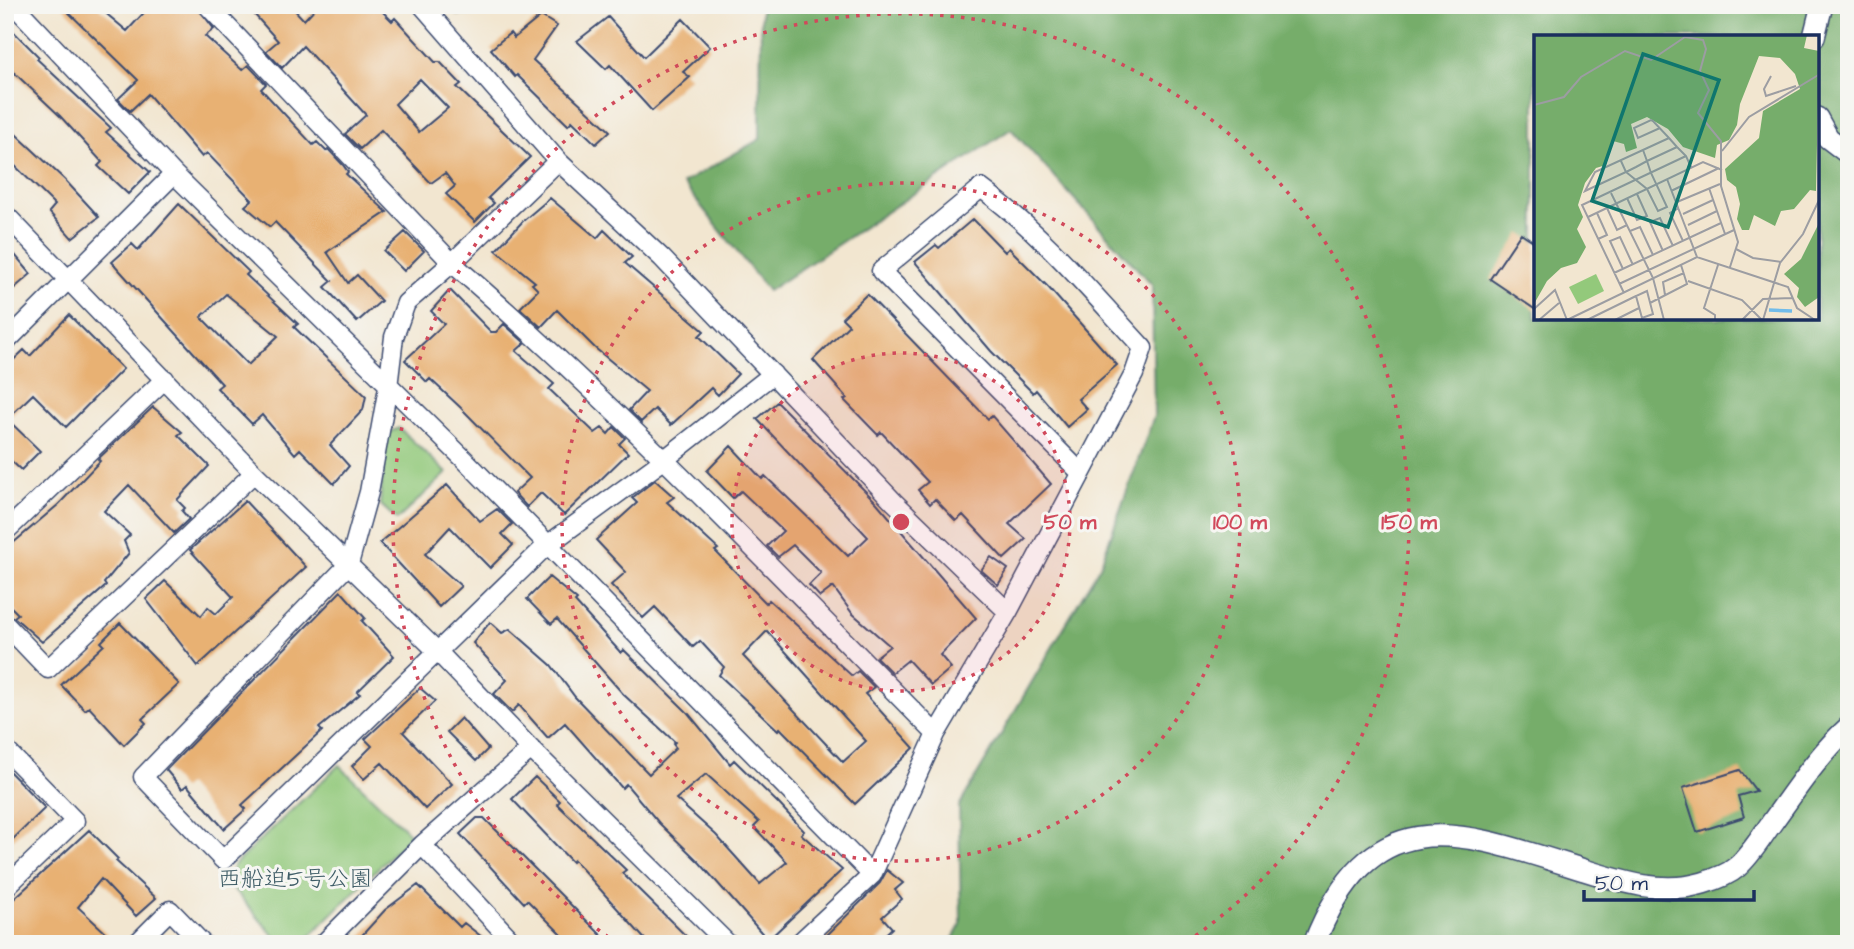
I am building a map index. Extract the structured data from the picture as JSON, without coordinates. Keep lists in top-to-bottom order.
{
  "parks": ["西船迫5号公園"],
  "scale_bar": "50 m",
  "rings": ["50 m", "100 m", "150 m"]
}
